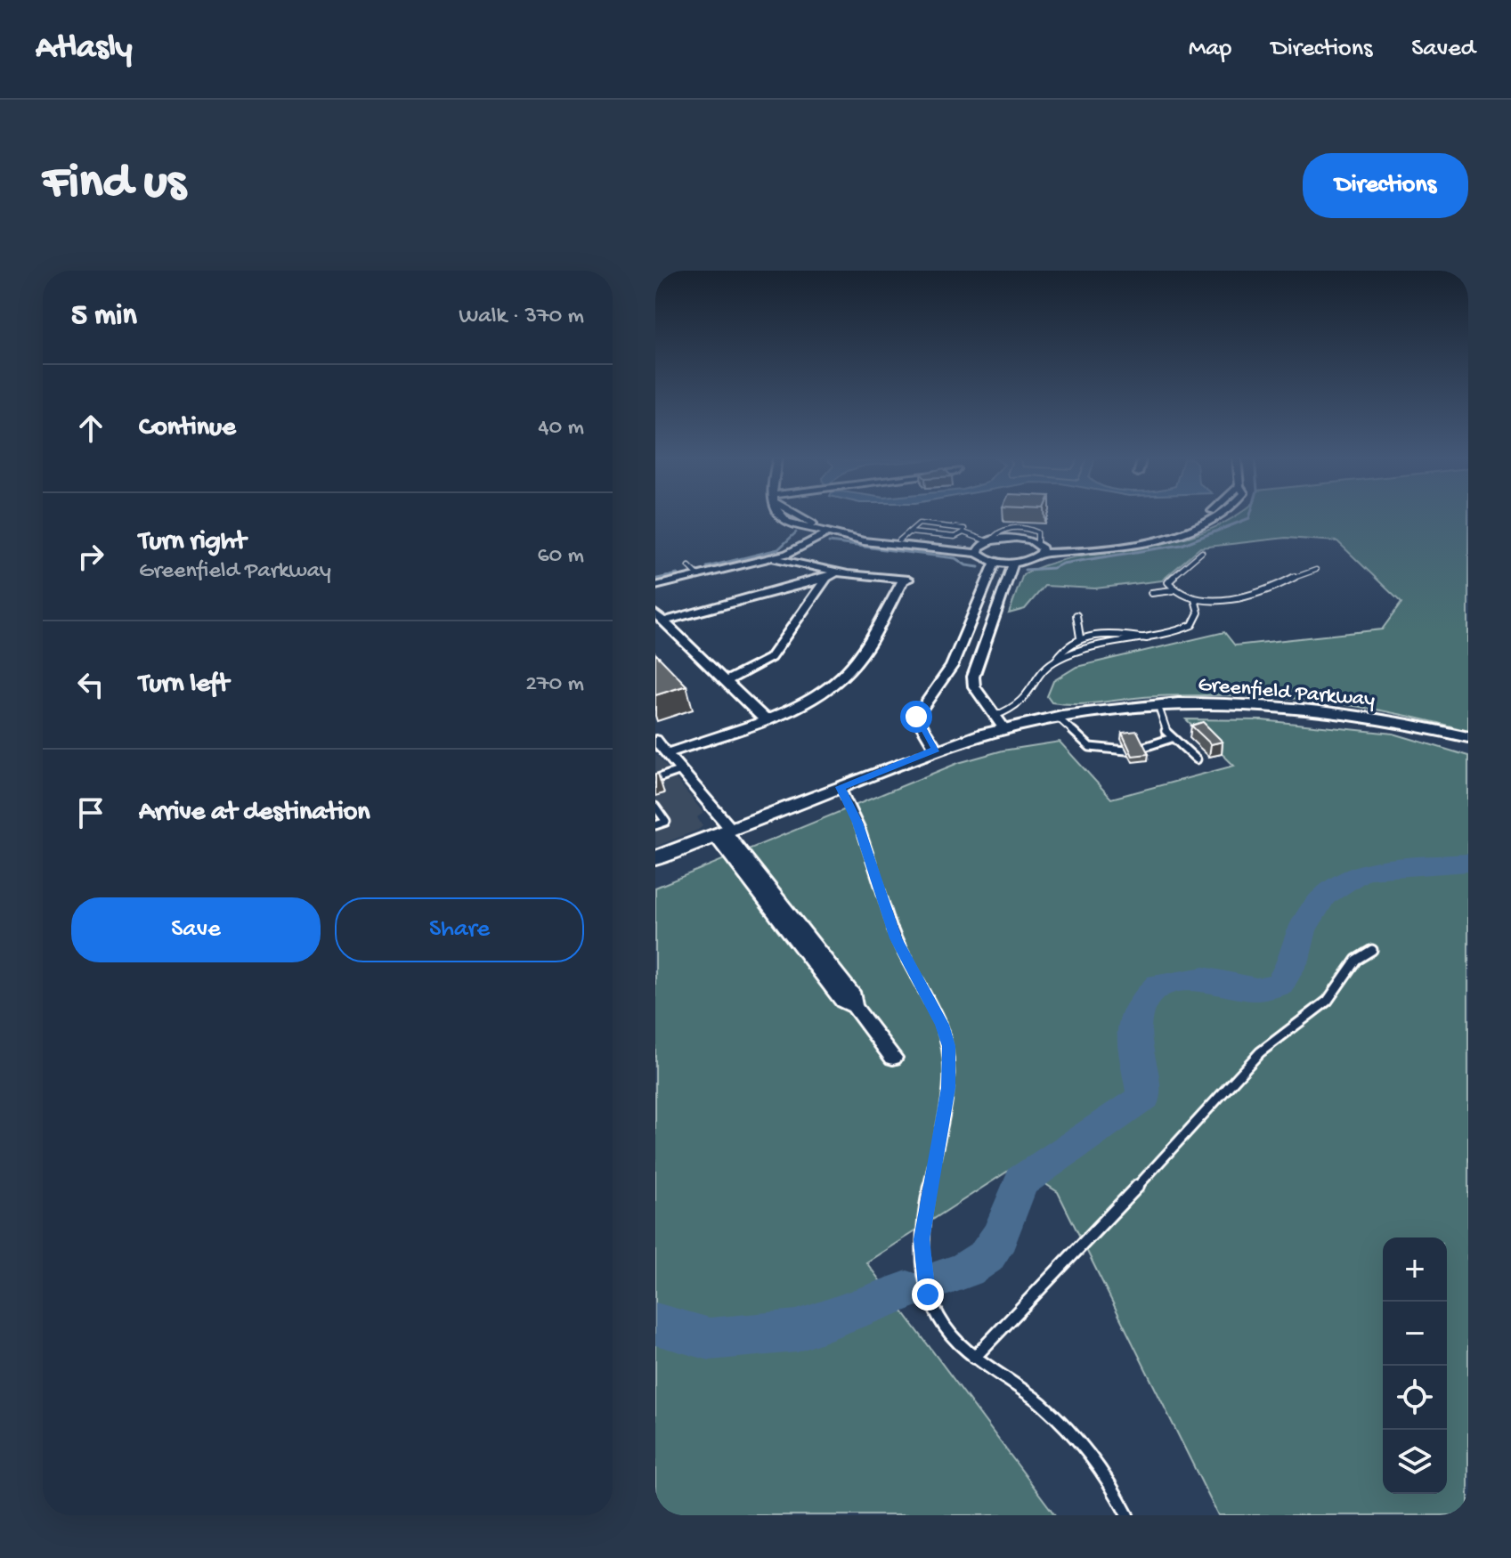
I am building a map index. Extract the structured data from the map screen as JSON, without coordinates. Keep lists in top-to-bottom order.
{
  "streets": {
    "main road": ["Greenfield Parkway"]
  },
  "page": {
    "header": "Atlasly",
    "nav": ["Map", "Directions", "Saved"],
    "buttons": [
      "Directions",
      ["Save", "Share"]
    ],
    "title": "Find us",
    "heading": ["5 min", "Walk · 370 m"],
    "list": [
      ["Continue", "40 m"],
      ["Turn right", "Greenfield Parkway", "60 m"],
      ["Turn left", "270 m"],
      "Arrive at destination"
    ],
    "map_buttons": ["+", "−"]
  }
}
